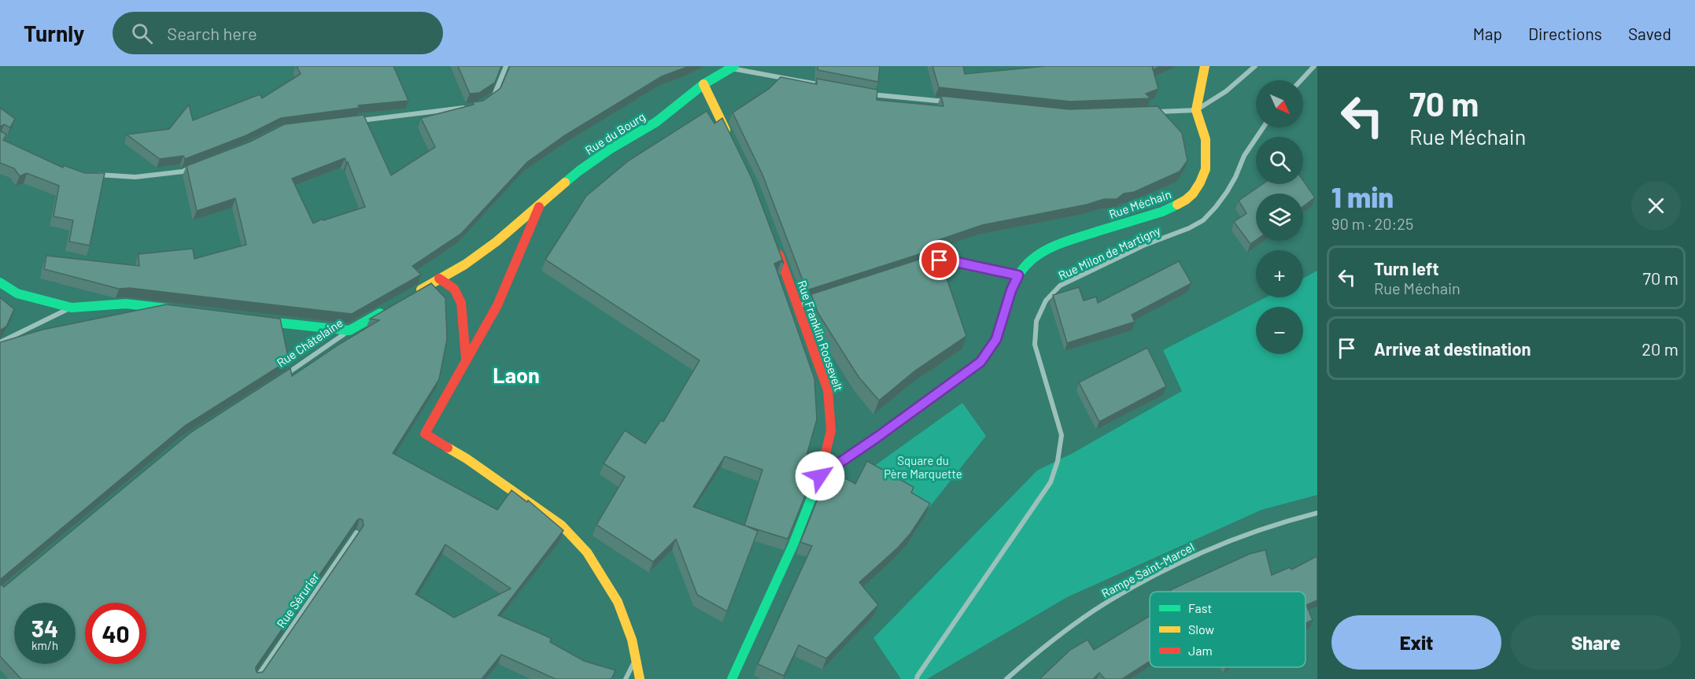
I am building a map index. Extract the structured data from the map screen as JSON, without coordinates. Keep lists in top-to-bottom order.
{
  "streets": {
    "street": [
      "Rue du Bourg",
      "Rue Méchain",
      "Rue Milon de Martigny",
      "Rue Franklin Roosevelt",
      "Rue Châtelaine",
      "Rampe Saint-Marcel",
      "Rue Sérurier"
    ]
  },
  "crossings": [
    ["Rue Méchain", "Rue Franklin Roosevelt"]
  ],
  "districts": ["Laon"],
  "parks": ["Square du Père Marquette"],
  "legend": ["Fast", "Slow", "Jam"],
  "north": "bottom right",
  "page": {
    "header": "Turnly",
    "search": "Search here",
    "nav": ["Map", "Directions", "Saved"],
    "turn": ["70 m", "Rue Méchain"],
    "map_buttons": ["+", "−"],
    "heading": ["1 min", "90 m · 20:25"],
    "list": [
      {
        "name": "Turn left",
        "note": "Rue Méchain",
        "value": "70 m"
      },
      {
        "name": "Arrive at destination",
        "value": "20 m"
      }
    ],
    "speed": "34 km/h",
    "limit": "40",
    "buttons": ["Exit", "Share"]
  }
}
